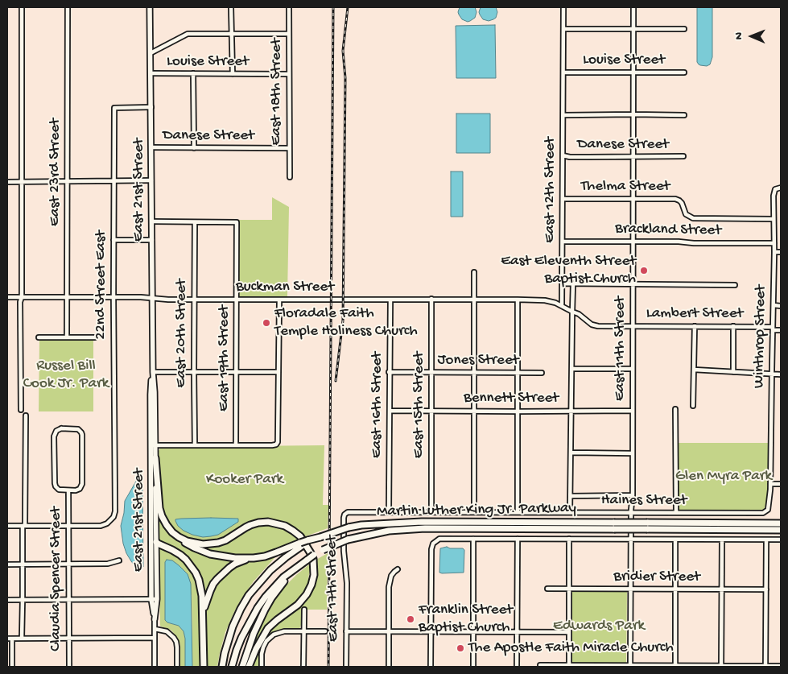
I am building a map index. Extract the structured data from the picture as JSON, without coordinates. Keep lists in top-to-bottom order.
{
  "streets": {
    "highway": ["Martin Luther King Jr. Parkway"],
    "main road": ["East 21st Street"],
    "street": [
      "Louise Street",
      "East 18th Street",
      "Danese Street",
      "East 23rd Street",
      "Thelma Street",
      "East 12th Street",
      "Brackland Street",
      "22nd Street East",
      "Buckman Street",
      "Lambert Street",
      "East 20th Street",
      "Winthrop Street",
      "East 11th Street",
      "East 19th Street",
      "Jones Street",
      "Bennett Street",
      "East 16th Street",
      "East 15th Street",
      "Haines Street",
      "Bridier Street",
      "Claudia Spencer Street",
      "East 17th Street"
    ]
  },
  "crossings": [
    ["Louise Street", "East 18th Street"],
    ["Louise Street", "East 21st Street"],
    ["Louise Street", "East 12th Street"],
    ["Louise Street", "East 11th Street"],
    ["East 18th Street", "Danese Street"],
    ["Danese Street", "East 21st Street"],
    ["Danese Street", "East 12th Street"],
    ["Danese Street", "East 11th Street"],
    ["East 23rd Street", "Buckman Street"],
    ["Thelma Street", "East 12th Street"],
    ["Thelma Street", "Winthrop Street"],
    ["Thelma Street", "East 11th Street"],
    ["East 21st Street", "22nd Street East"],
    ["East 21st Street", "Buckman Street"],
    ["East 12th Street", "Brackland Street"],
    ["East 12th Street", "Buckman Street"],
    ["Brackland Street", "Winthrop Street"],
    ["Brackland Street", "East 11th Street"],
    ["22nd Street East", "Buckman Street"],
    ["22nd Street East", "Claudia Spencer Street"],
    ["Buckman Street", "East 20th Street"],
    ["Buckman Street", "East 19th Street"],
    ["Buckman Street", "East 16th Street"],
    ["Buckman Street", "East 15th Street"],
    ["Lambert Street", "Winthrop Street"],
    ["Lambert Street", "East 11th Street"],
    ["East 20th Street", "East 19th Street"],
    ["Winthrop Street", "Haines Street"],
    ["East 11th Street", "Bennett Street"],
    ["East 11th Street", "Haines Street"],
    ["East 11th Street", "Bridier Street"],
    ["Jones Street", "East 16th Street"],
    ["Jones Street", "East 15th Street"],
    ["Bennett Street", "East 16th Street"],
    ["Bennett Street", "East 15th Street"],
    ["East 16th Street", "Haines Street"],
    ["East 15th Street", "Haines Street"],
    ["Haines Street", "East 17th Street"]
  ],
  "parks": [
    "Russel Bill Cook Jr. Park",
    "Glen Myra Park",
    "Kooker Park",
    "Edwards Park"
  ],
  "places": [
    "East Eleventh Street Baptist Church",
    "Floradale Faith Temple Holiness Church",
    "Franklin Street Baptist Church",
    "The Apostle Faith Miracle Church"
  ],
  "north": "left"
}
